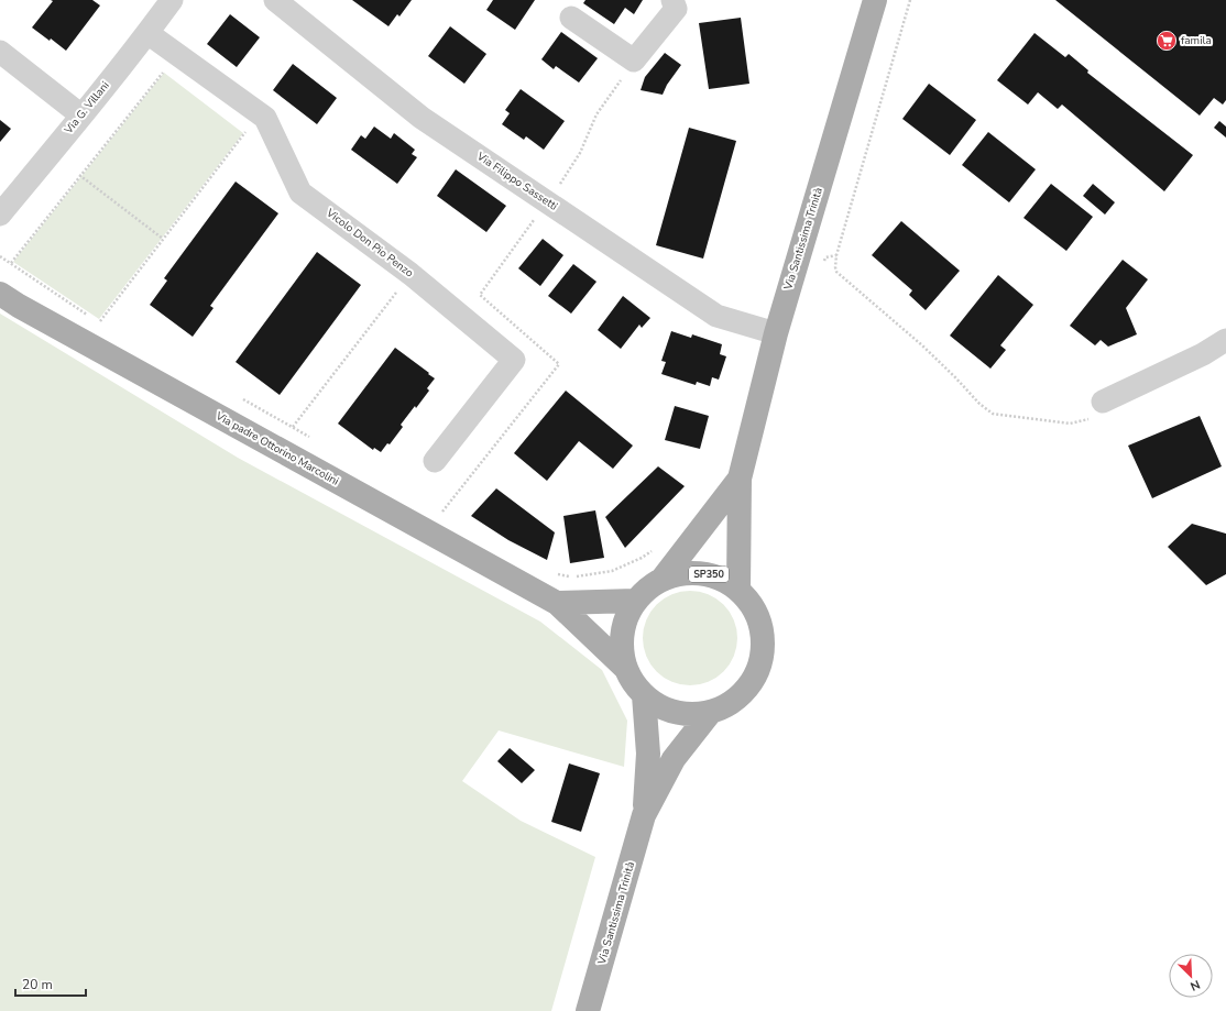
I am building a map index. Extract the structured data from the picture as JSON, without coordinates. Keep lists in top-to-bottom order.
{
  "streets": {
    "main road": ["Via Santissima Trinità", "Via padre Ottorino Marcolini", "SP350"],
    "street": ["Via G. Villani", "Via Filippo Sassetti", "Vicolo Don Pio Penzo"]
  },
  "crossings": [
    ["Via G. Villani", "Vicolo Don Pio Penzo"],
    ["Via Filippo Sassetti", "Via Santissima Trinità"],
    ["Via Santissima Trinità", "Via padre Ottorino Marcolini"]
  ],
  "places": {
    "supermarket": ["famila"]
  },
  "scale_bar": "20 m",
  "north": "bottom right"
}
